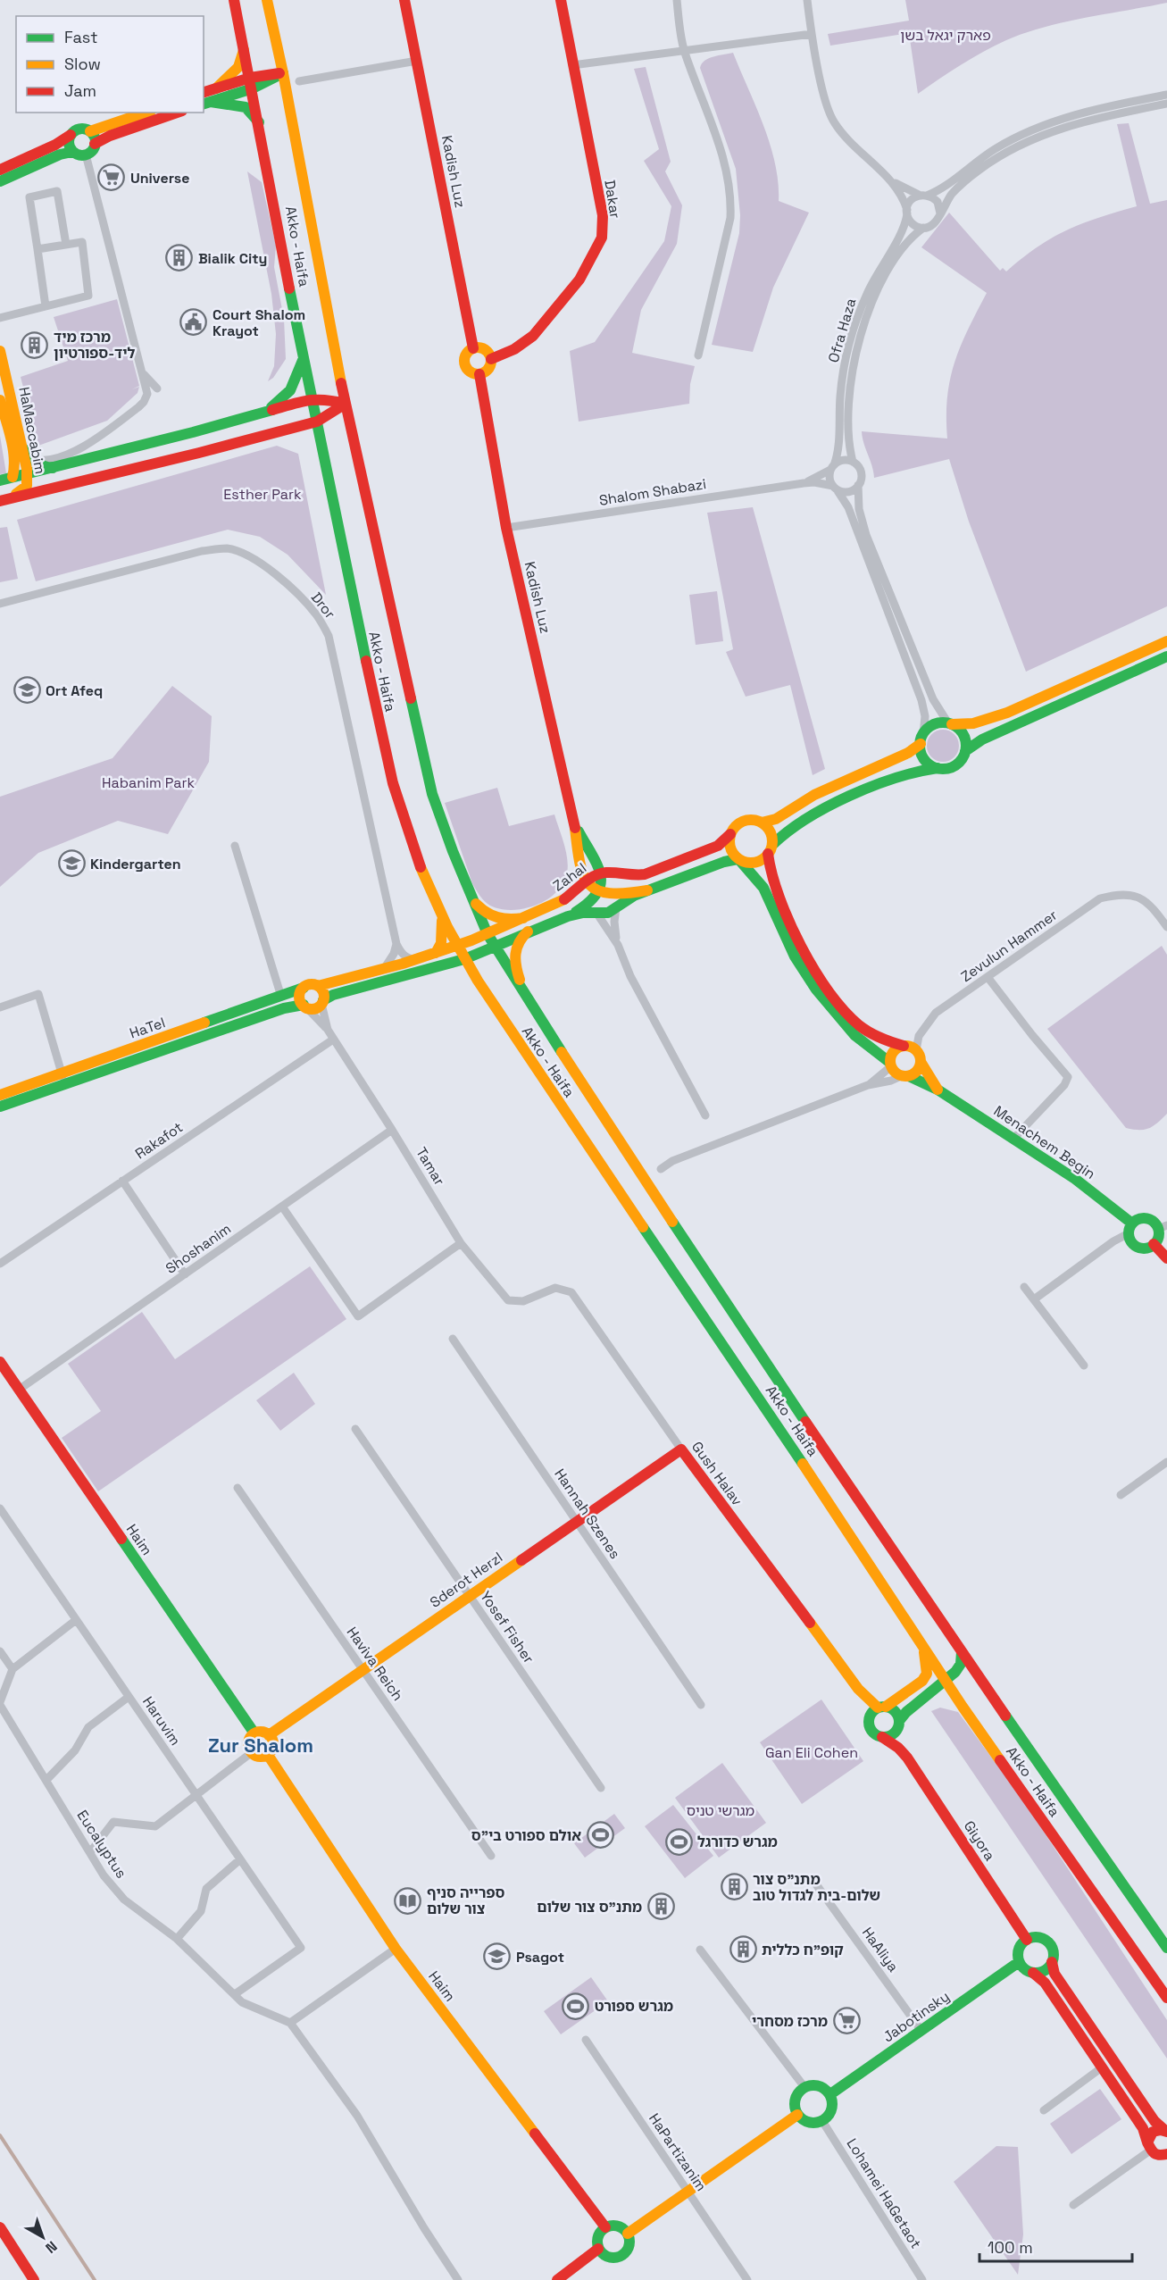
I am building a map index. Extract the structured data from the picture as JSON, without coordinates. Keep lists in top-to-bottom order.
{
  "streets": {
    "main road": [
      "Kadish Luz",
      "Dakar",
      "Akko - Haifa",
      "HaMaccabim",
      "Zahal",
      "HaTel",
      "Menachem Begin",
      "Gush Halav",
      "Haim",
      "Sderot Herzl",
      "Giyora",
      "Jabotinsky"
    ],
    "street": [
      "Ofra Haza",
      "Shalom Shabazi",
      "Dror",
      "Zevulun Hammer",
      "Rakafot",
      "Tamar",
      "Shoshanim",
      "Hannah Szenes",
      "Yosef Fisher",
      "Haviva Reich",
      "Haruvim",
      "Eucalyptus",
      "HaAliya",
      "HaPartizanim",
      "Lohamei HaGetaot"
    ]
  },
  "crossings": [
    ["Kadish Luz", "Dakar"],
    ["Kadish Luz", "Shalom Shabazi"],
    ["Kadish Luz", "Zahal"],
    ["Akko - Haifa", "Zahal"],
    ["Ofra Haza", "Shalom Shabazi"],
    ["Zevulun Hammer", "Menachem Begin"],
    ["HaTel", "Tamar"],
    ["Rakafot", "Tamar"],
    ["Tamar", "Shoshanim"],
    ["Tamar", "Gush Halav"],
    ["Shoshanim", "Haim"],
    ["Gush Halav", "Sderot Herzl"],
    ["Gush Halav", "Giyora"],
    ["Hannah Szenes", "Sderot Herzl"],
    ["Haim", "Sderot Herzl"],
    ["Sderot Herzl", "Yosef Fisher"],
    ["Sderot Herzl", "Haviva Reich"],
    ["Haruvim", "Eucalyptus"],
    ["Giyora", "Jabotinsky"],
    ["HaAliya", "Jabotinsky"],
    ["Jabotinsky", "Lohamei HaGetaot"]
  ],
  "districts": ["Zur Shalom"],
  "parks": [
    "פארק יגאל בשן",
    "Esther Park",
    "Habanim Park",
    "Gan Eli Cohen",
    "מגרשי טניס"
  ],
  "places": {
    "supermarket": ["Universe", "מרכז מסחרי"],
    "building": [
      "Bialik City",
      "מרכז מיד ליד-ספורטיון",
      "מתנ\"ס צור שלום-בית לגדול טוב",
      "מתנ\"ס צור שלום",
      "קופ\"ח כללית"
    ],
    "public building": ["Court Shalom Krayot"],
    "school or university": ["Ort Afeq", "Kindergarten", "Psagot"],
    "sports": ["אולם ספורט בי\"ס", "מגרש כדורגל", "מגרש ספורט"],
    "library": ["ספרייה סניף צור שלום"]
  },
  "legend": ["Fast", "Slow", "Jam"],
  "scale_bar": "100 m",
  "north": "bottom right"
}
